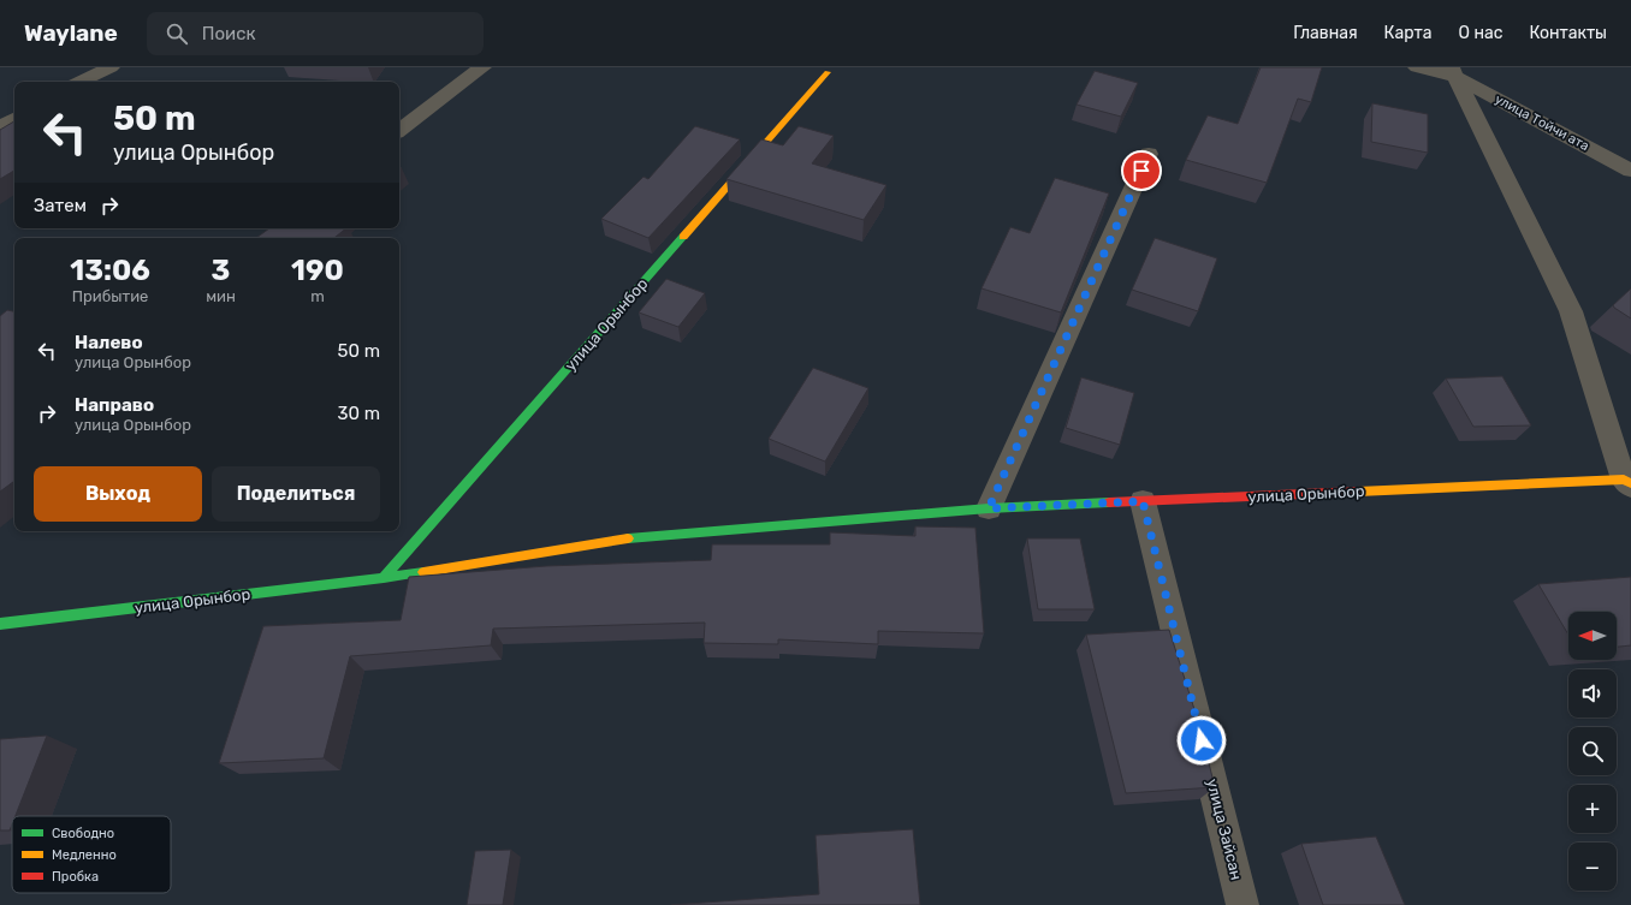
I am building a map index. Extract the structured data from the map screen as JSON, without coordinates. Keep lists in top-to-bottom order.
{
  "streets": {
    "street": ["улица Тойчи ата", "улица Орынбор", "улица Зайсан"]
  },
  "crossings": [
    ["улица Орынбор", "улица Зайсан"]
  ],
  "legend": ["Свободно", "Медленно", "Пробка"],
  "north": "left",
  "page": {
    "header": "Waylane",
    "search": "Поиск",
    "nav": [
      "Главная",
      "Карта",
      "О нас",
      "Контакты"
    ],
    "turn": ["50 m", "улица Орынбор"],
    "then": "Затем",
    "eta": [
      "13:06",
      "Прибытие",
      "3",
      "мин",
      "190",
      "m"
    ],
    "list": [
      {
        "name": "Налево",
        "note": "улица Орынбор",
        "value": "50 m"
      },
      {
        "name": "Направо",
        "note": "улица Орынбор",
        "value": "30 m"
      }
    ],
    "buttons": ["Выход", "Поделиться"],
    "map_buttons": ["+", "−"]
  }
}
